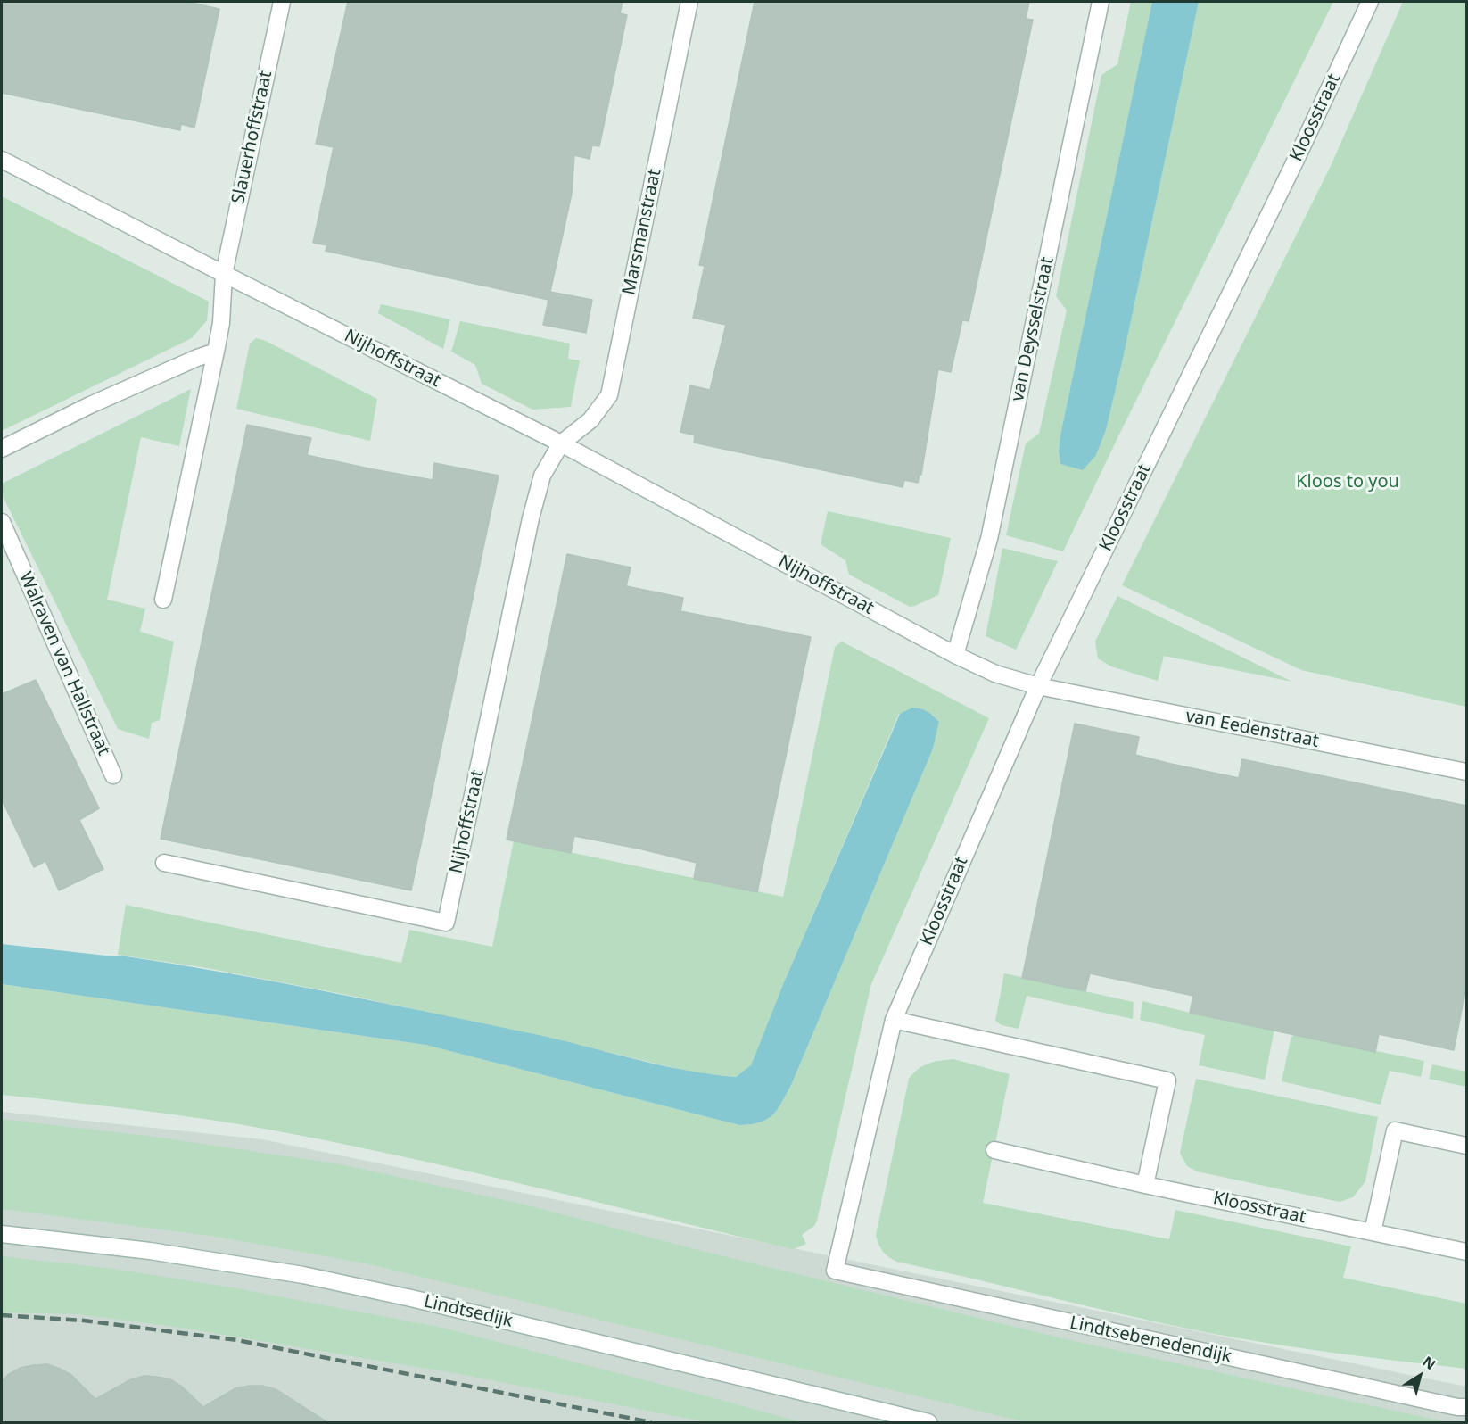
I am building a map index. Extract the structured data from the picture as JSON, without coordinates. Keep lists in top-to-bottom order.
{
  "streets": {
    "street": [
      "Kloosstraat",
      "Slauerhoffstraat",
      "Marsmanstraat",
      "van Deysselstraat",
      "Nijhoffstraat",
      "Walraven van Hallstraat",
      "van Eedenstraat",
      "Lindtsedijk",
      "Lindtsebenedendijk"
    ]
  },
  "crossings": [
    ["Kloosstraat", "Nijhoffstraat"],
    ["Kloosstraat", "van Eedenstraat"],
    ["Kloosstraat", "Lindtsebenedendijk"],
    ["Slauerhoffstraat", "Nijhoffstraat"],
    ["Marsmanstraat", "Nijhoffstraat"],
    ["van Deysselstraat", "Nijhoffstraat"],
    ["Nijhoffstraat", "van Eedenstraat"]
  ],
  "parks": ["Kloos to you"],
  "north": "top right"
}
